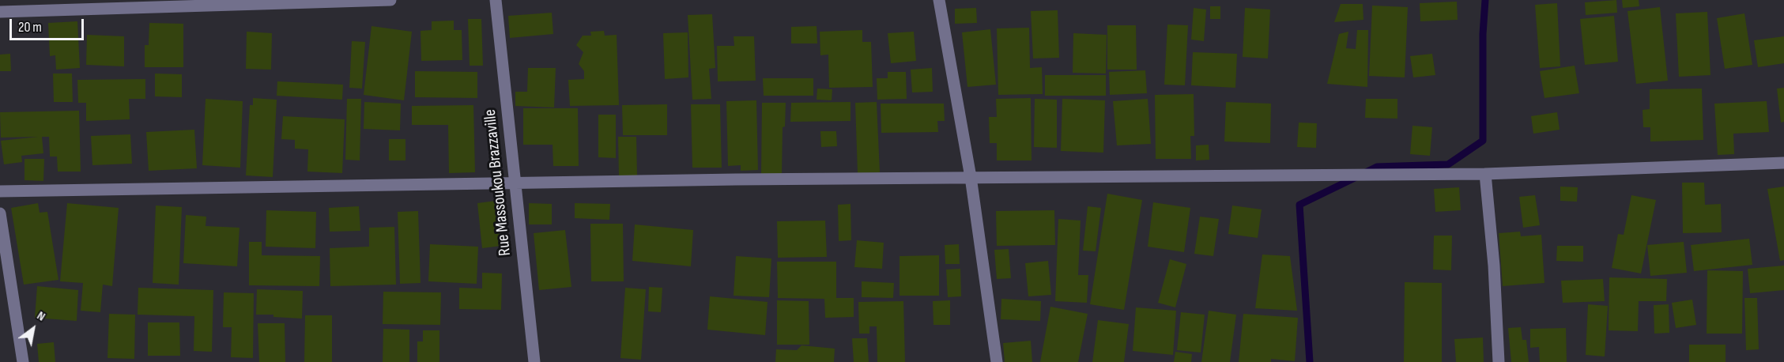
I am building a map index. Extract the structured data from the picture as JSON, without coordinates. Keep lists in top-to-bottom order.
{
  "streets": {
    "street": ["Rue Massoukou Brazzaville"]
  },
  "scale_bar": "20 m",
  "north": "top right"
}
